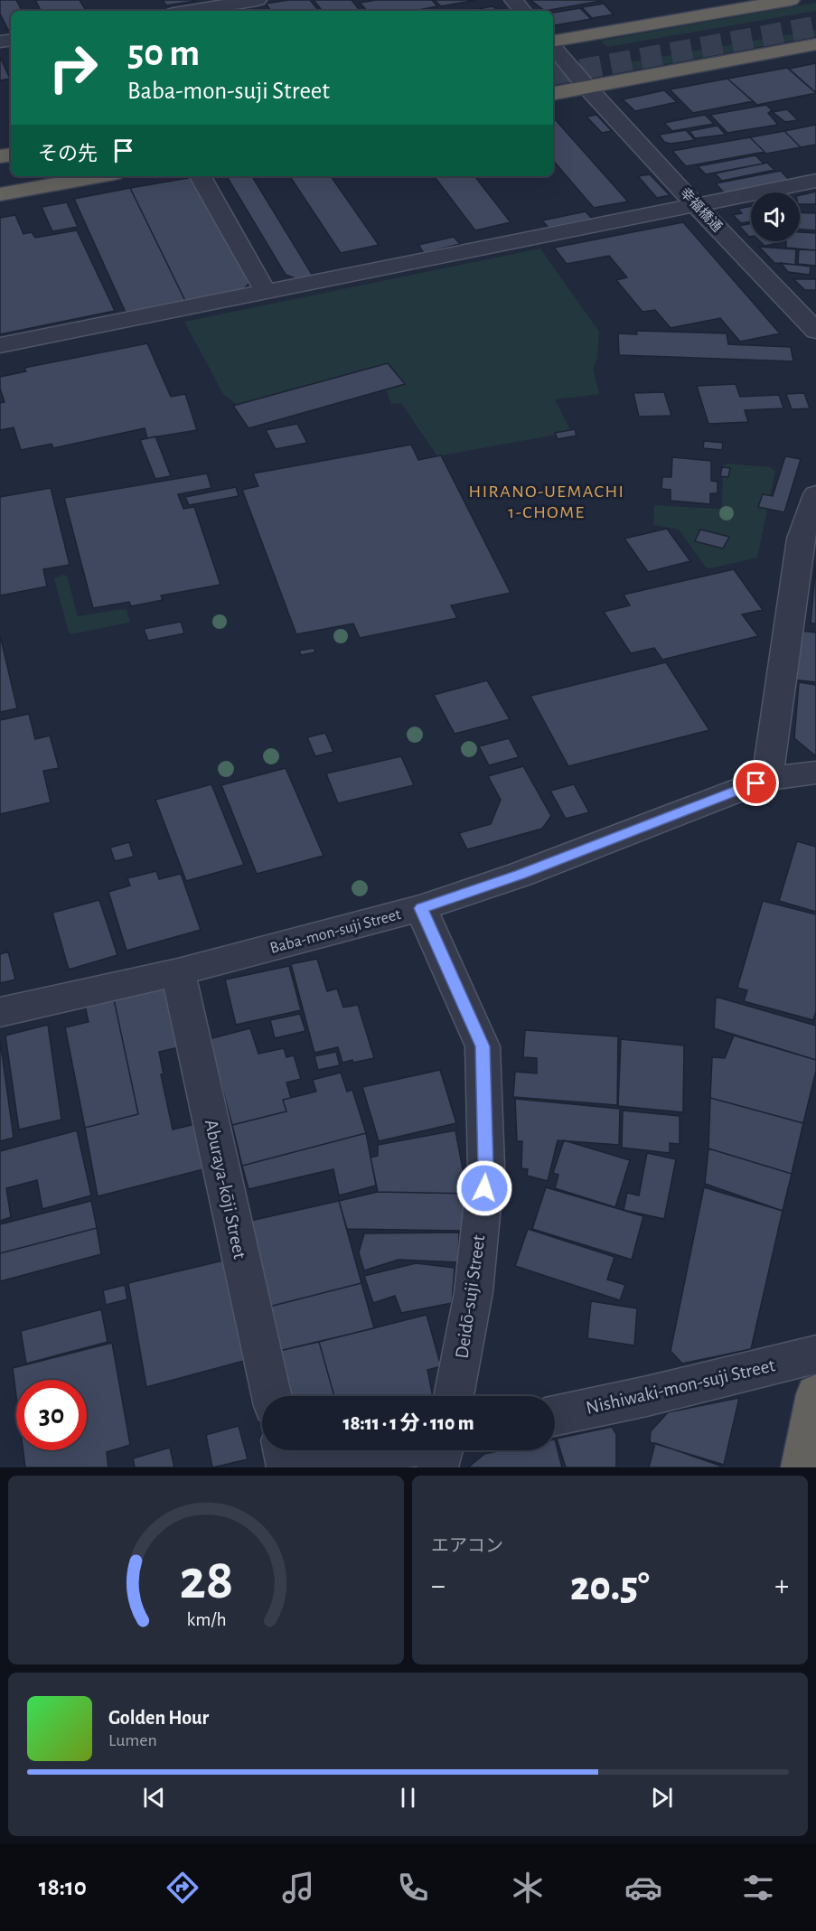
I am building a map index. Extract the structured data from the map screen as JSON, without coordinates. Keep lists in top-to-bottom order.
{
  "streets": {
    "street": [
      "幸福橋通",
      "Baba-mon-suji Street",
      "Aburaya-kōji Street",
      "Deidō-suji Street",
      "Nishiwaki-mon-suji Street"
    ]
  },
  "crossings": [
    ["Baba-mon-suji Street", "Aburaya-kōji Street"],
    ["Baba-mon-suji Street", "Deidō-suji Street"]
  ],
  "districts": ["HIRANO-UEMACHI 1-CHOME"],
  "page": {
    "turn": ["50 m", "Baba-mon-suji Street"],
    "then": "その先",
    "limit": "30",
    "trip": "18:11 · 1 分 · 110 m",
    "tile": "エアコン",
    "heat": ["−", "20.5°", "+"],
    "song": ["Golden Hour", "Lumen"],
    "tabs": "18:10",
    "gauge": ["28", "km/h"]
  }
}
